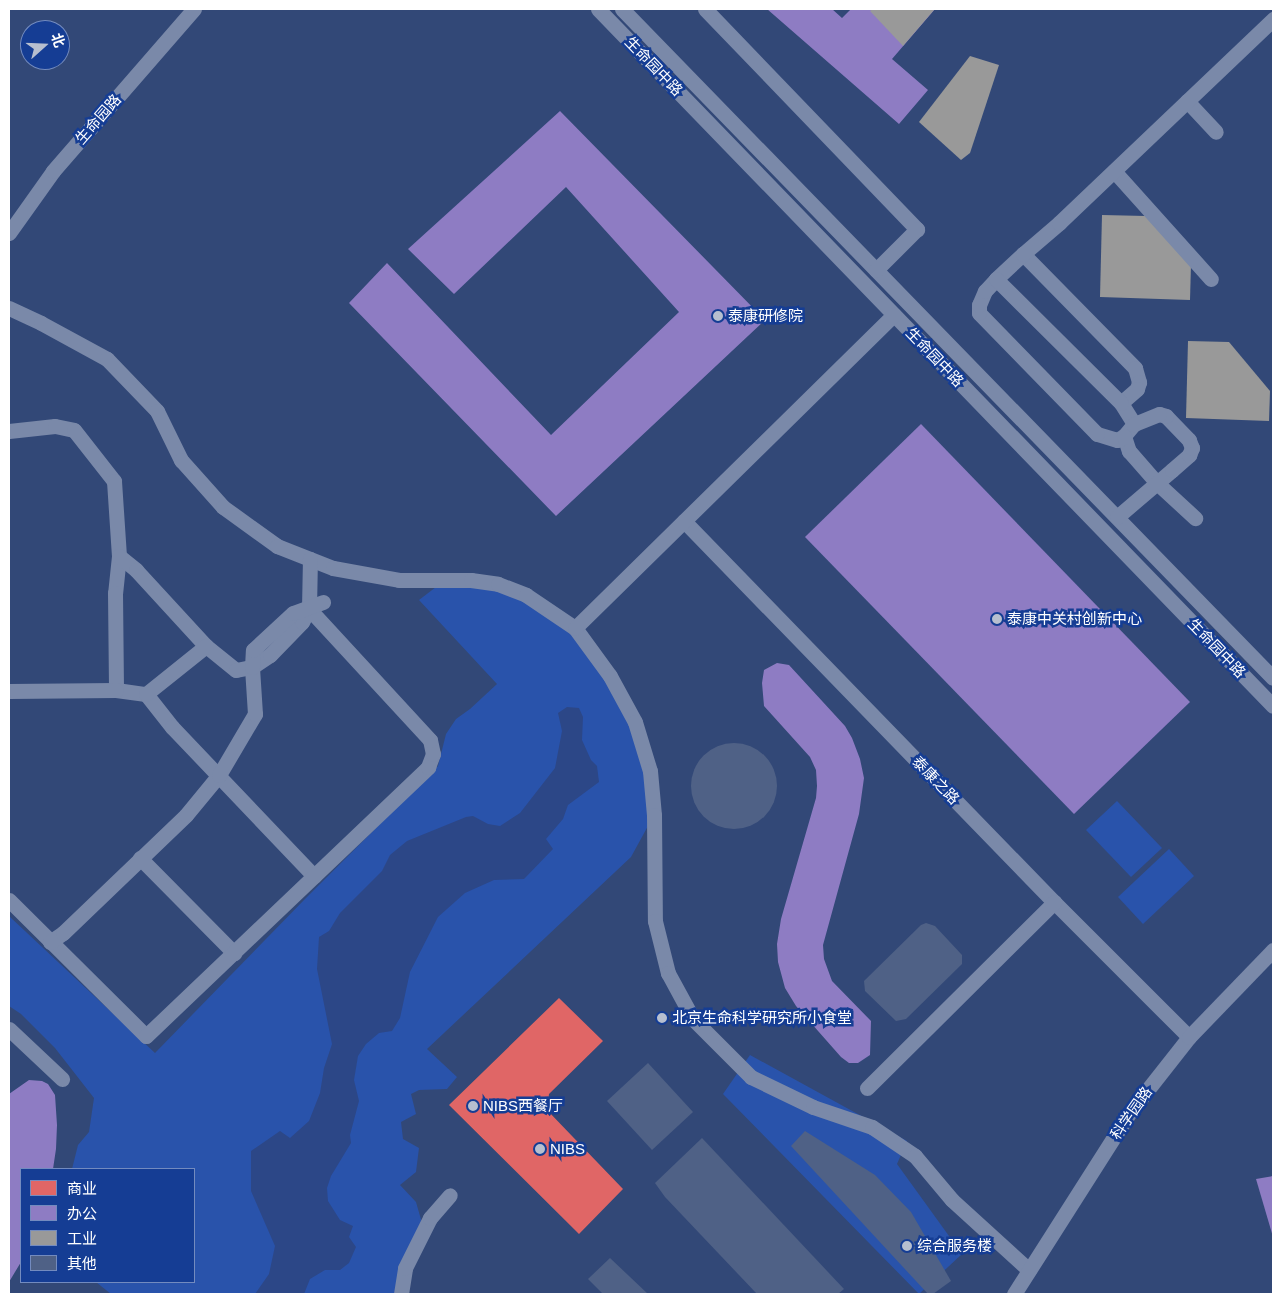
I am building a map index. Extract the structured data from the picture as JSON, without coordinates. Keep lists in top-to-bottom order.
{
  "streets": {
    "street": [
      "生命园中路",
      "生命园路",
      "泰康之路",
      "科学园路"
    ]
  },
  "crossings": [
    ["泰康之路", "科学园路"]
  ],
  "places": [
    "泰康研修院",
    "泰康中关村创新中心",
    "北京生命科学研究所小食堂",
    "NIBS西餐厅",
    "NIBS",
    "综合服务楼"
  ],
  "legend": [
    "商业",
    "办公",
    "工业",
    "其他"
  ],
  "north": "right"
}
